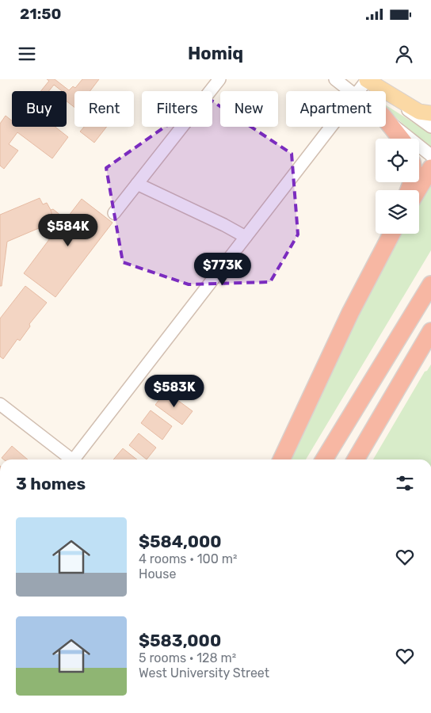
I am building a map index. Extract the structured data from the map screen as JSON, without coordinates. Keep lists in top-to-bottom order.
{
  "page": {
    "status": "21:50",
    "header": "Homiq",
    "chip": [
      "Buy",
      "Rent",
      "Filters",
      "New",
      "Apartment"
    ],
    "price": ["$584K", "$773K", "$583K"],
    "heading": "3 homes",
    "list": [
      {
        "name": "$584,000",
        "note": "4 rooms · 100 m² · House"
      },
      {
        "name": "$583,000",
        "note": "5 rooms · 128 m² · West University Street"
      }
    ]
  }
}
